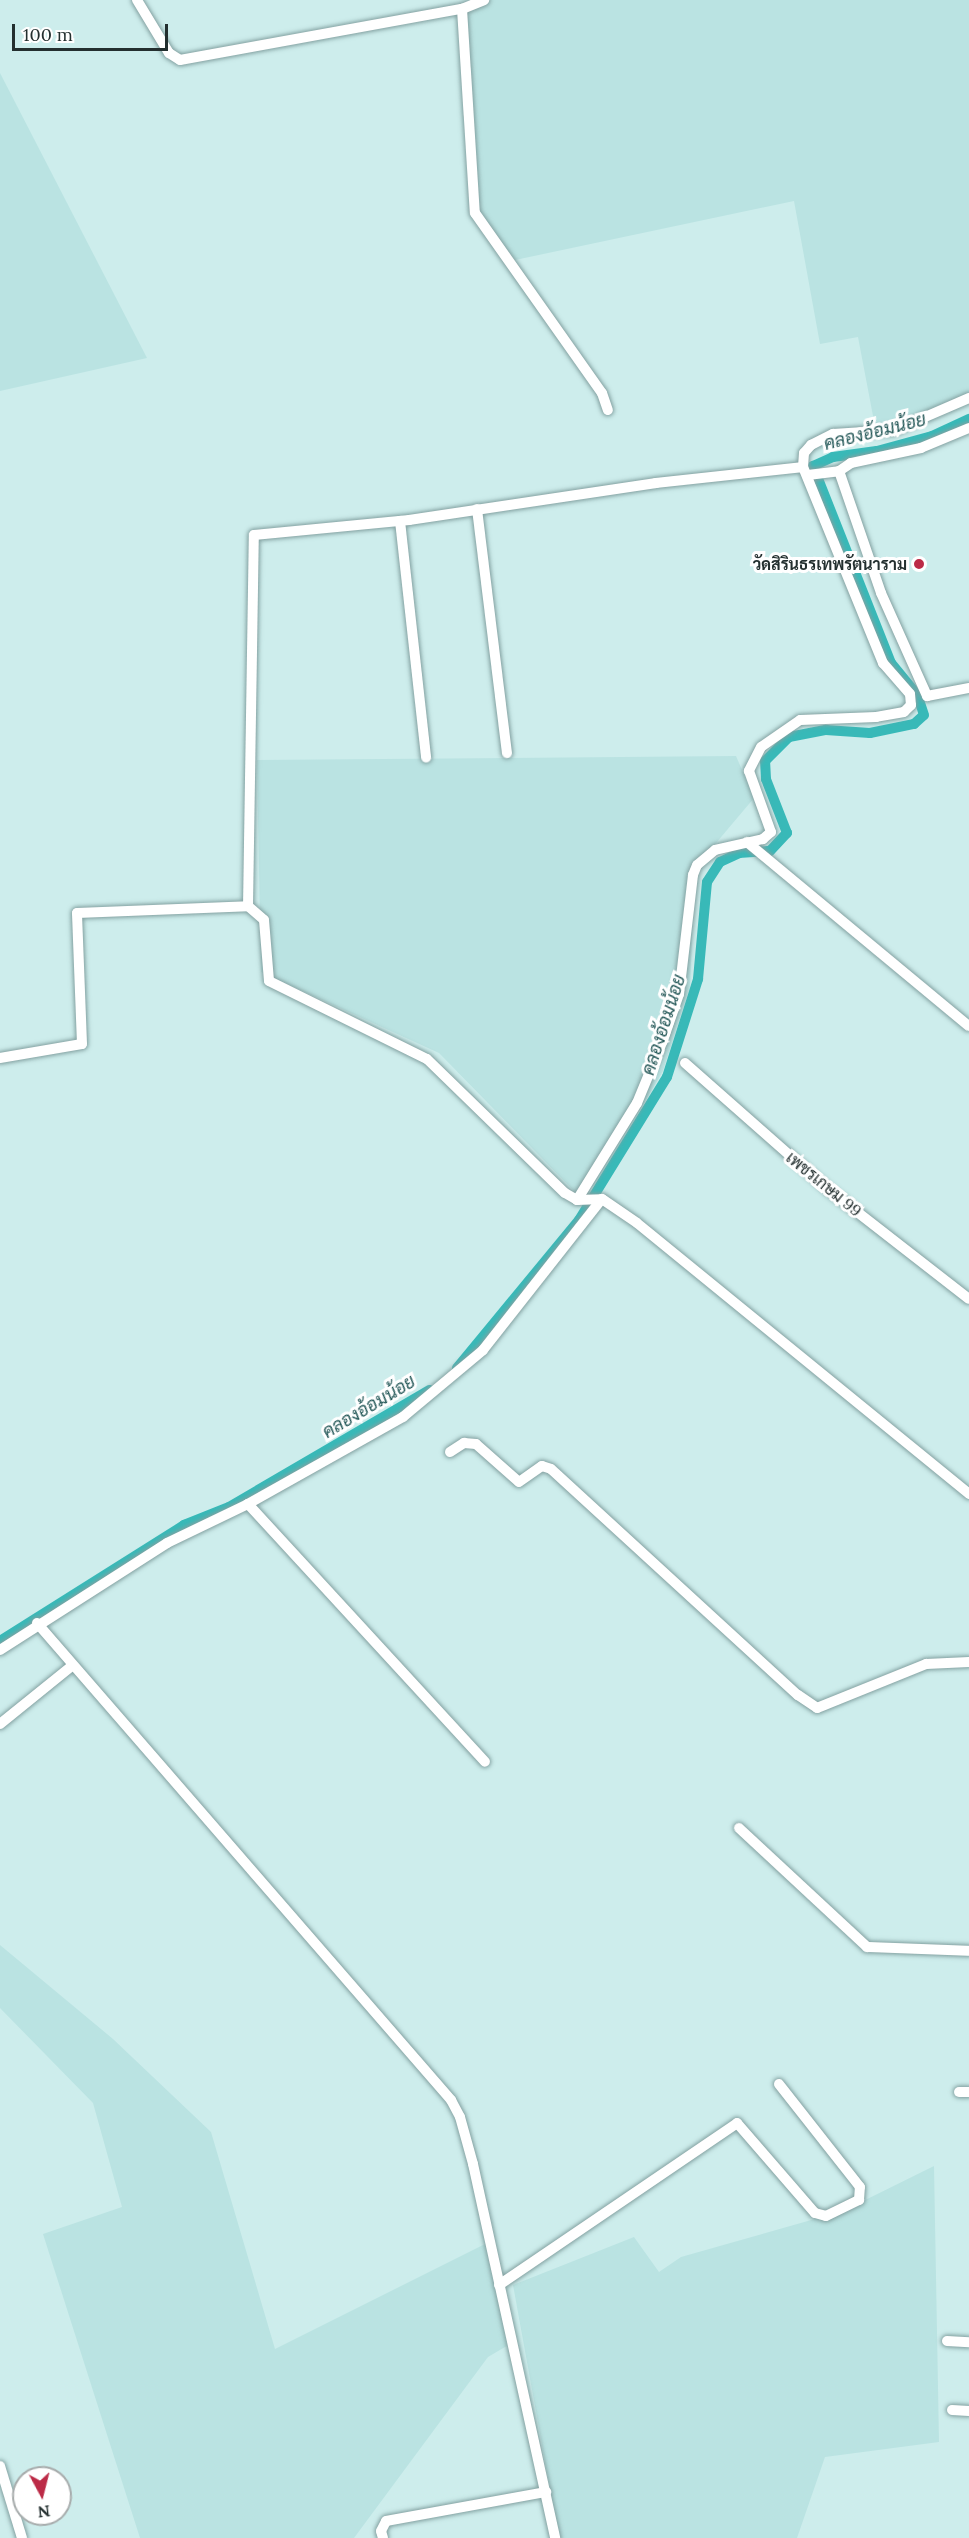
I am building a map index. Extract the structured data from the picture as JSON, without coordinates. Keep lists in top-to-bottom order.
{
  "streets": {
    "street": ["เพชรเกษม 99"]
  },
  "water": ["คลองอ้อมน้อย"],
  "places": ["วัดสิรินธรเทพรัตนาราม"],
  "scale_bar": "100 m",
  "north": "bottom"
}
